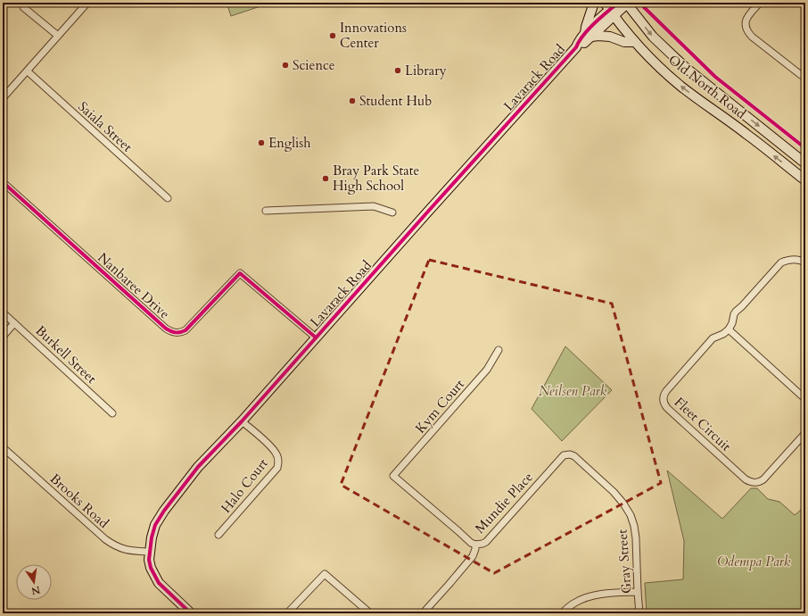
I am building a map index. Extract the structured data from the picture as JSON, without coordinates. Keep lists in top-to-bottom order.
{
  "streets": {
    "street": [
      "Lavarack Road",
      "Old North Road",
      "Saiala Street",
      "Nanbaree Drive",
      "Burkell Street",
      "Kym Court",
      "Fleet Circuit",
      "Halo Court",
      "Brooks Road",
      "Mundie Place",
      "Gray Street"
    ]
  },
  "crossings": [
    ["Lavarack Road", "Old North Road"],
    ["Lavarack Road", "Nanbaree Drive"],
    ["Lavarack Road", "Halo Court"],
    ["Lavarack Road", "Brooks Road"],
    ["Kym Court", "Mundie Place"],
    ["Mundie Place", "Gray Street"]
  ],
  "parks": ["Neilsen Park", "Odempa Park"],
  "places": [
    "Innovations Center",
    "Science",
    "Library",
    "Student Hub",
    "English",
    "Bray Park State High School"
  ],
  "north": "bottom"
}
